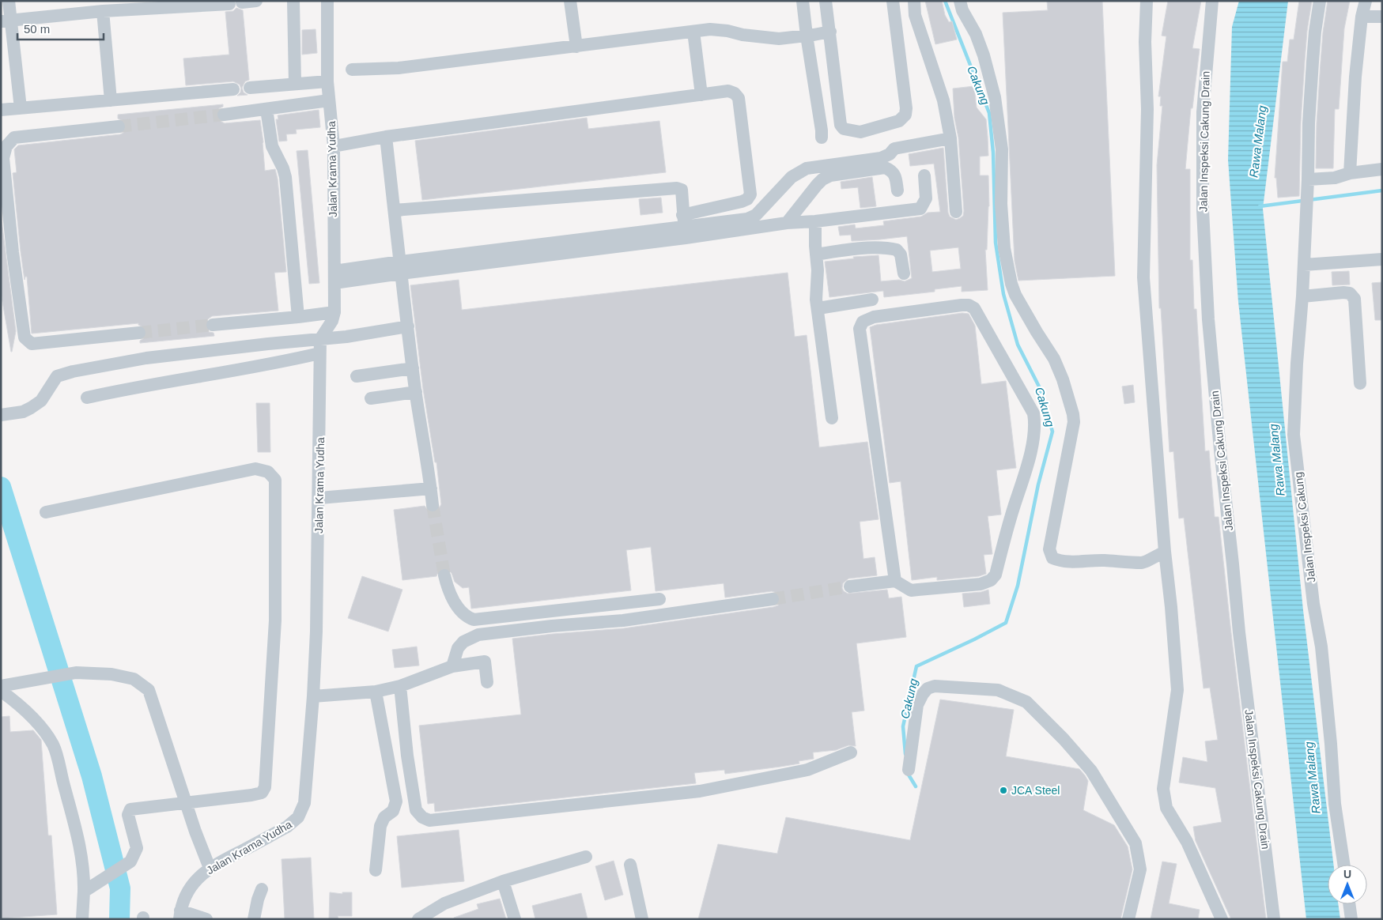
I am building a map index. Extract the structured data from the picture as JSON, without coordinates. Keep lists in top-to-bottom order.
{
  "streets": {
    "street": ["Jalan Inspeksi Cakung Drain", "Jalan Krama Yudha", "Jalan Inspeksi Cakung"]
  },
  "water": ["Cakung", "Rawa Malang"],
  "places": ["JCA Steel"],
  "scale_bar": "50 m",
  "north": "top"
}
